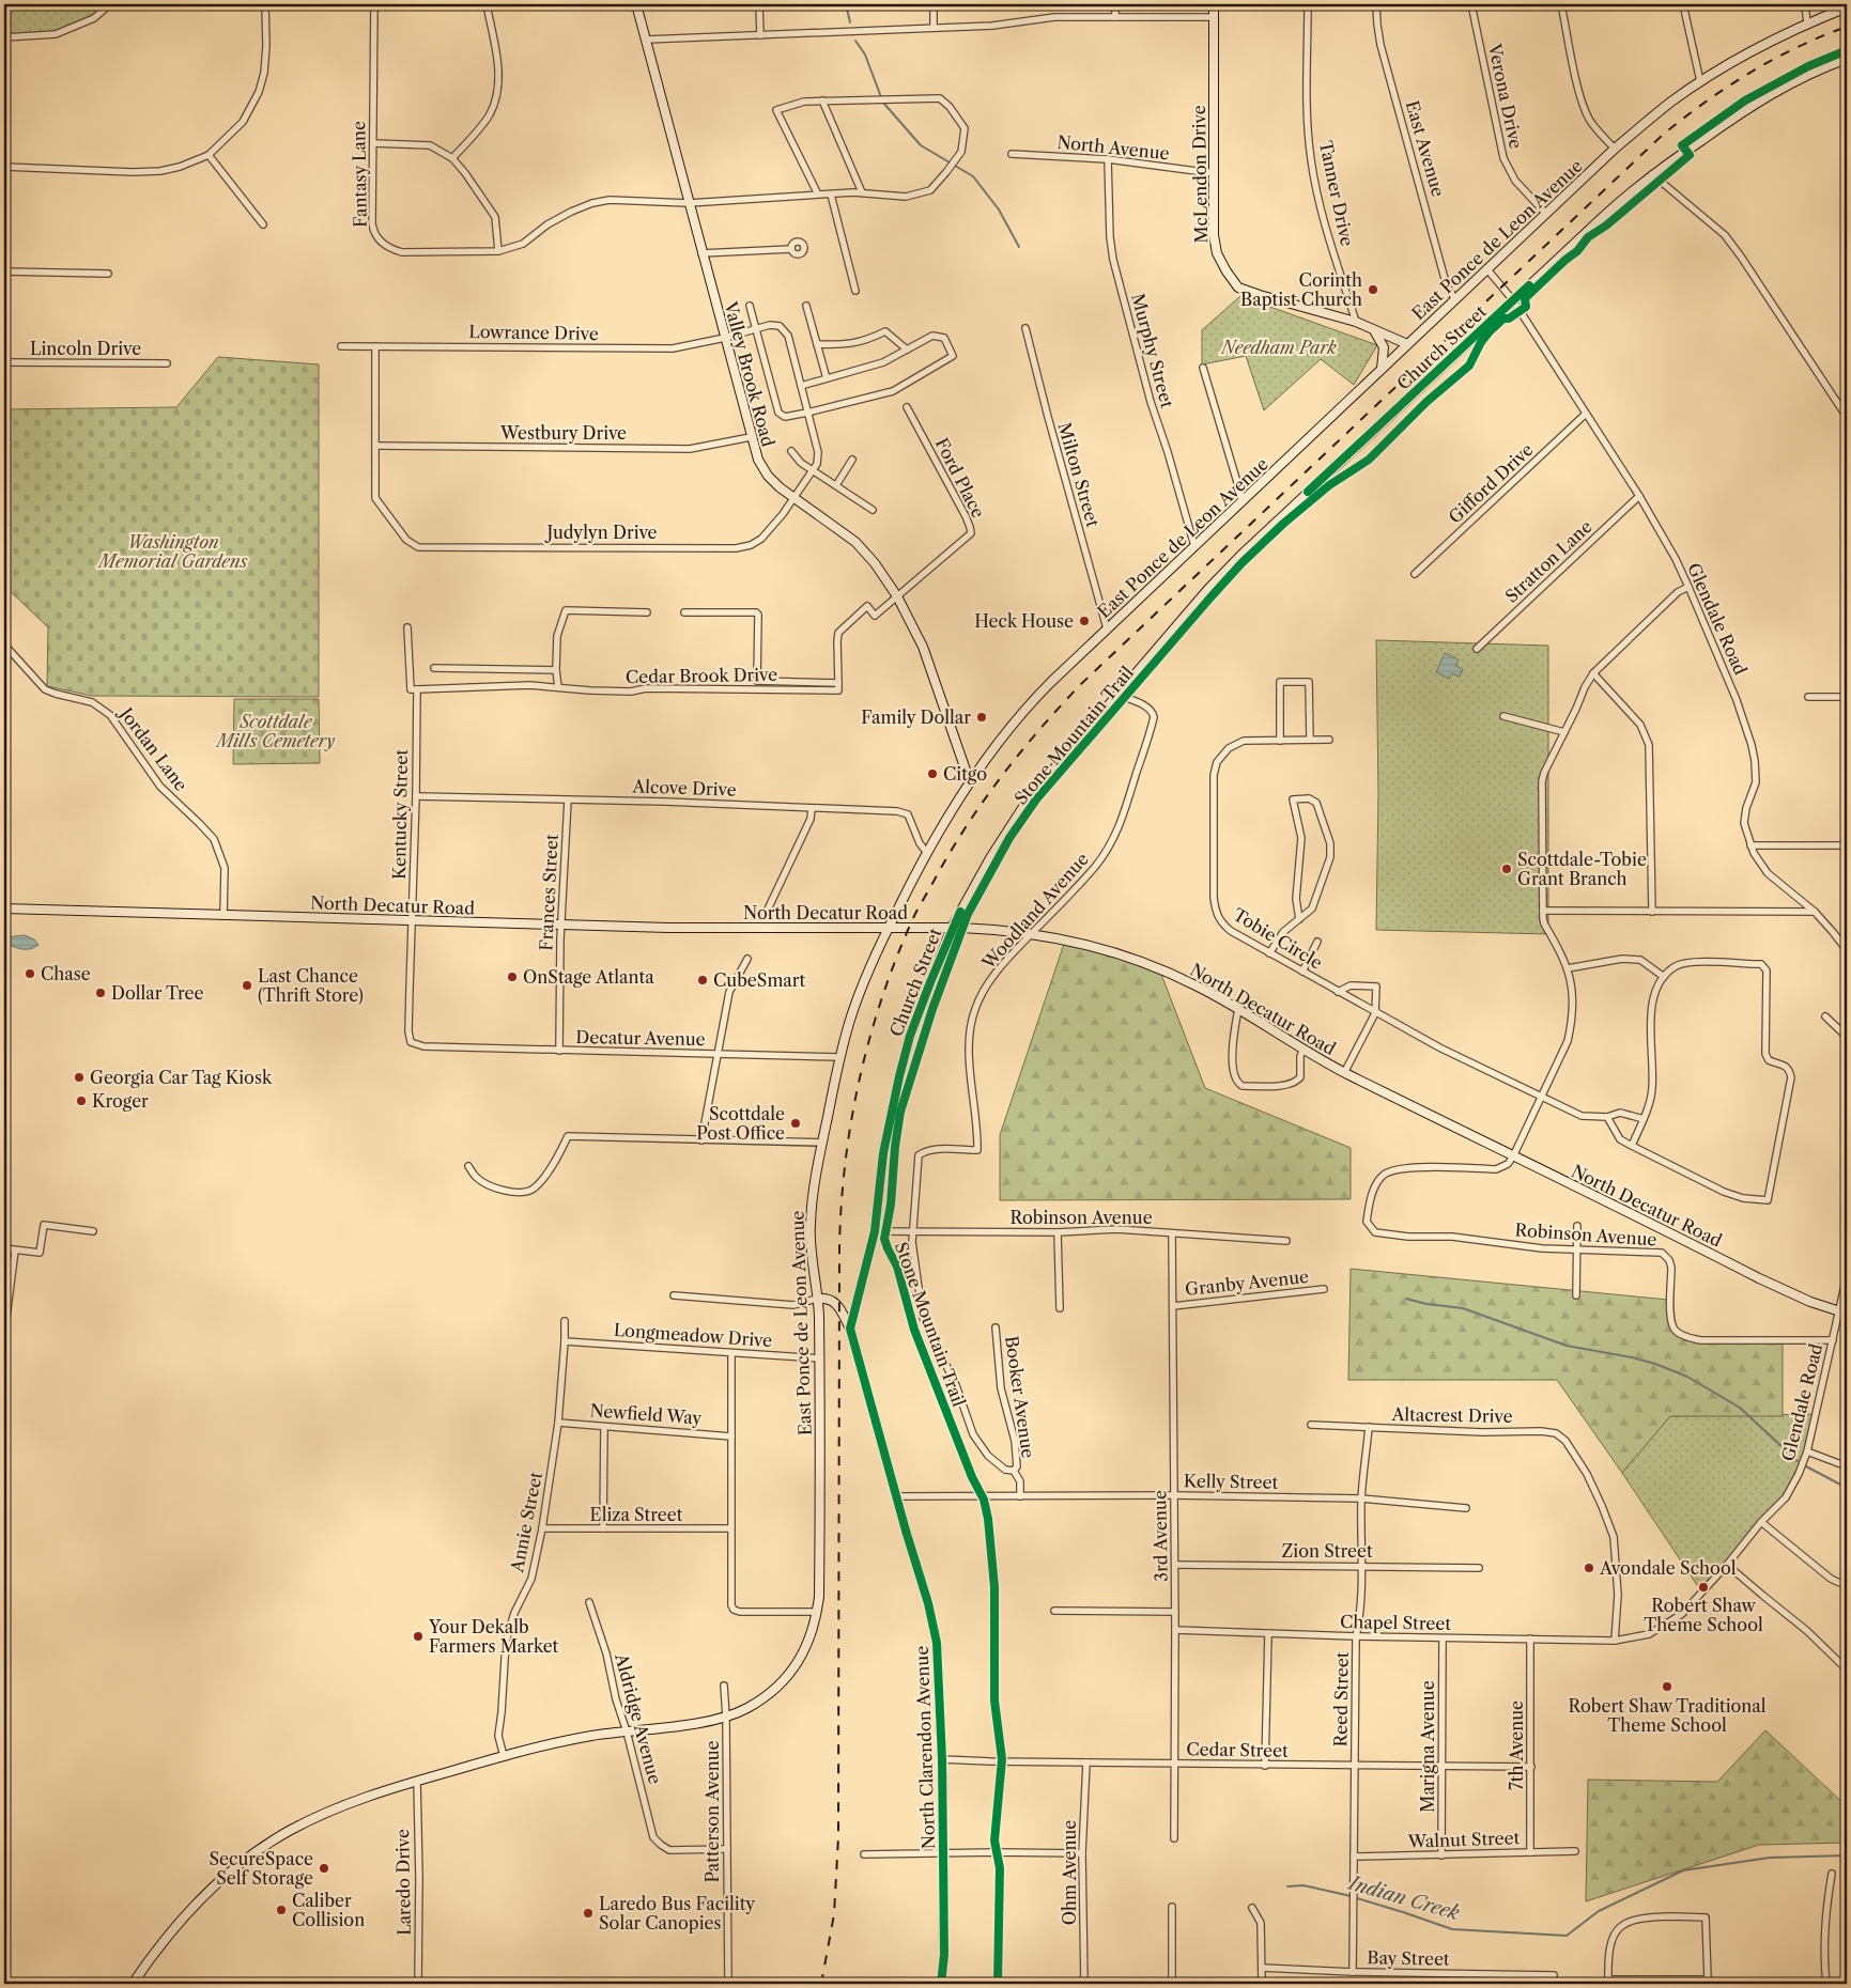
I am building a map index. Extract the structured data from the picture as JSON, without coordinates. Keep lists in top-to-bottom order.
{
  "streets": {
    "main road": [
      "McLendon Drive",
      "East Ponce de Leon Avenue",
      "Church Street",
      "Valley Brook Road",
      "North Decatur Road",
      "North Clarendon Avenue"
    ],
    "street": [
      "Verona Drive",
      "North Avenue",
      "East Avenue",
      "Fantasy Lane",
      "Tanner Drive",
      "Lowrance Drive",
      "Lincoln Drive",
      "Murphy Street",
      "Westbury Drive",
      "Milton Street",
      "Ford Place",
      "Gifford Drive",
      "Judylyn Drive",
      "Stratton Lane",
      "Glendale Road",
      "Cedar Brook Drive",
      "Jordan Lane",
      "Alcove Drive",
      "Kentucky Street",
      "Frances Street",
      "Woodland Avenue",
      "Tobie Circle",
      "Decatur Avenue",
      "Robinson Avenue",
      "Granby Avenue",
      "Longmeadow Drive",
      "Booker Avenue",
      "Newfield Way",
      "Altacrest Drive",
      "Kelly Street",
      "Eliza Street",
      "Annie Street",
      "3rd Avenue",
      "Zion Street",
      "Chapel Street",
      "Reed Street",
      "Aldridge Avenue",
      "7th Avenue",
      "Marigna Avenue",
      "Cedar Street",
      "Patterson Avenue",
      "Walnut Street",
      "Ohm Avenue",
      "Laredo Drive",
      "Bay Street"
    ],
    "cycle path": ["Stone Mountain Trail"]
  },
  "crossings": [
    ["Verona Drive", "East Ponce de Leon Avenue"],
    ["North Avenue", "McLendon Drive"],
    ["North Avenue", "Murphy Street"],
    ["East Avenue", "East Ponce de Leon Avenue"],
    ["Fantasy Lane", "Valley Brook Road"],
    ["McLendon Drive", "Tanner Drive"],
    ["McLendon Drive", "East Ponce de Leon Avenue"],
    ["East Ponce de Leon Avenue", "Murphy Street"],
    ["East Ponce de Leon Avenue", "Valley Brook Road"],
    ["East Ponce de Leon Avenue", "Milton Street"],
    ["East Ponce de Leon Avenue", "Glendale Road"],
    ["East Ponce de Leon Avenue", "Alcove Drive"],
    ["East Ponce de Leon Avenue", "North Decatur Road"],
    ["East Ponce de Leon Avenue", "Decatur Avenue"],
    ["East Ponce de Leon Avenue", "Longmeadow Drive"],
    ["East Ponce de Leon Avenue", "Annie Street"],
    ["East Ponce de Leon Avenue", "Aldridge Avenue"],
    ["East Ponce de Leon Avenue", "North Clarendon Avenue"],
    ["East Ponce de Leon Avenue", "Patterson Avenue"],
    ["East Ponce de Leon Avenue", "Laredo Drive"],
    ["Lowrance Drive", "Valley Brook Road"],
    ["Lowrance Drive", "Judylyn Drive"],
    ["Church Street", "Glendale Road"],
    ["Church Street", "North Decatur Road"],
    ["Church Street", "Woodland Avenue"],
    ["Church Street", "Robinson Avenue"],
    ["Church Street", "North Clarendon Avenue"],
    ["Valley Brook Road", "Westbury Drive"],
    ["Valley Brook Road", "Ford Place"],
    ["Valley Brook Road", "Judylyn Drive"],
    ["Valley Brook Road", "Cedar Brook Drive"],
    ["Westbury Drive", "Judylyn Drive"],
    ["Ford Place", "Cedar Brook Drive"],
    ["Gifford Drive", "Glendale Road"],
    ["Stratton Lane", "Glendale Road"],
    ["Glendale Road", "North Decatur Road"],
    ["Glendale Road", "Robinson Avenue"],
    ["Glendale Road", "Altacrest Drive"],
    ["Glendale Road", "Chapel Street"],
    ["Cedar Brook Drive", "Kentucky Street"],
    ["Jordan Lane", "North Decatur Road"],
    ["Alcove Drive", "Kentucky Street"],
    ["Alcove Drive", "Frances Street"],
    ["Kentucky Street", "North Decatur Road"],
    ["Kentucky Street", "Decatur Avenue"],
    ["Frances Street", "North Decatur Road"],
    ["Frances Street", "Decatur Avenue"],
    ["North Decatur Road", "Woodland Avenue"],
    ["North Decatur Road", "Robinson Avenue"],
    ["Woodland Avenue", "Robinson Avenue"],
    ["Robinson Avenue", "3rd Avenue"],
    ["Granby Avenue", "3rd Avenue"],
    ["Longmeadow Drive", "Annie Street"],
    ["Booker Avenue", "Kelly Street"],
    ["Newfield Way", "Annie Street"],
    ["Altacrest Drive", "Chapel Street"],
    ["Altacrest Drive", "Reed Street"],
    ["Kelly Street", "3rd Avenue"],
    ["Kelly Street", "Reed Street"],
    ["Kelly Street", "North Clarendon Avenue"],
    ["Eliza Street", "Annie Street"],
    ["3rd Avenue", "Zion Street"],
    ["3rd Avenue", "Chapel Street"],
    ["3rd Avenue", "Cedar Street"],
    ["Zion Street", "Reed Street"],
    ["Chapel Street", "Reed Street"],
    ["Chapel Street", "7th Avenue"],
    ["Chapel Street", "Marigna Avenue"],
    ["Reed Street", "Cedar Street"],
    ["Reed Street", "Walnut Street"],
    ["Reed Street", "Bay Street"],
    ["Aldridge Avenue", "Patterson Avenue"],
    ["7th Avenue", "Cedar Street"],
    ["7th Avenue", "Walnut Street"],
    ["Marigna Avenue", "Cedar Street"],
    ["Marigna Avenue", "Walnut Street"],
    ["North Clarendon Avenue", "Cedar Street"],
    ["Cedar Street", "Ohm Avenue"]
  ],
  "water": ["Indian Creek"],
  "parks": ["Needham Park", "Washington Memorial Gardens", "Scottdale Mills Cemetery"],
  "places": [
    "Corinth Baptist Church",
    "Heck House",
    "Family Dollar",
    "Citgo",
    "Scottdale-Tobie Grant Branch",
    "Chase",
    "OnStage Atlanta",
    "CubeSmart",
    "Last Chance (Thrift Store)",
    "Dollar Tree",
    "Georgia Car Tag Kiosk",
    "Kroger",
    "Scottdale Post Office",
    "Avondale School",
    "Robert Shaw Theme School",
    "Your Dekalb Farmers Market",
    "Robert Shaw Traditional Theme School",
    "SecureSpace Self Storage",
    "Caliber Collision",
    "Laredo Bus Facility Solar Canopies"
  ]
}
